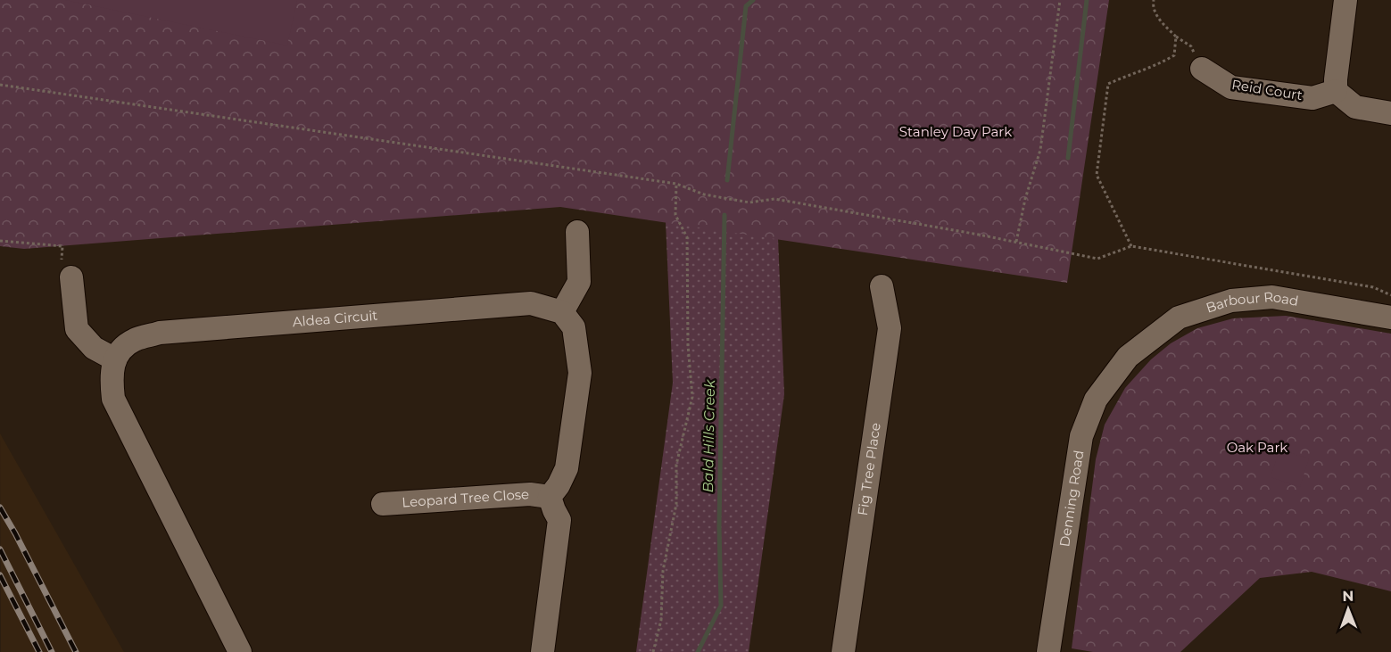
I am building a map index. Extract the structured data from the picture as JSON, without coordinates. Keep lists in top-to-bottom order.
{
  "streets": {
    "street": [
      "Reid Court",
      "Barbour Road",
      "Aldea Circuit",
      "Fig Tree Place",
      "Denning Road",
      "Leopard Tree Close"
    ]
  },
  "crossings": [
    ["Barbour Road", "Denning Road"]
  ],
  "water": ["Bald Hills Creek"],
  "parks": ["Stanley Day Park", "Oak Park"],
  "north": "top"
}
